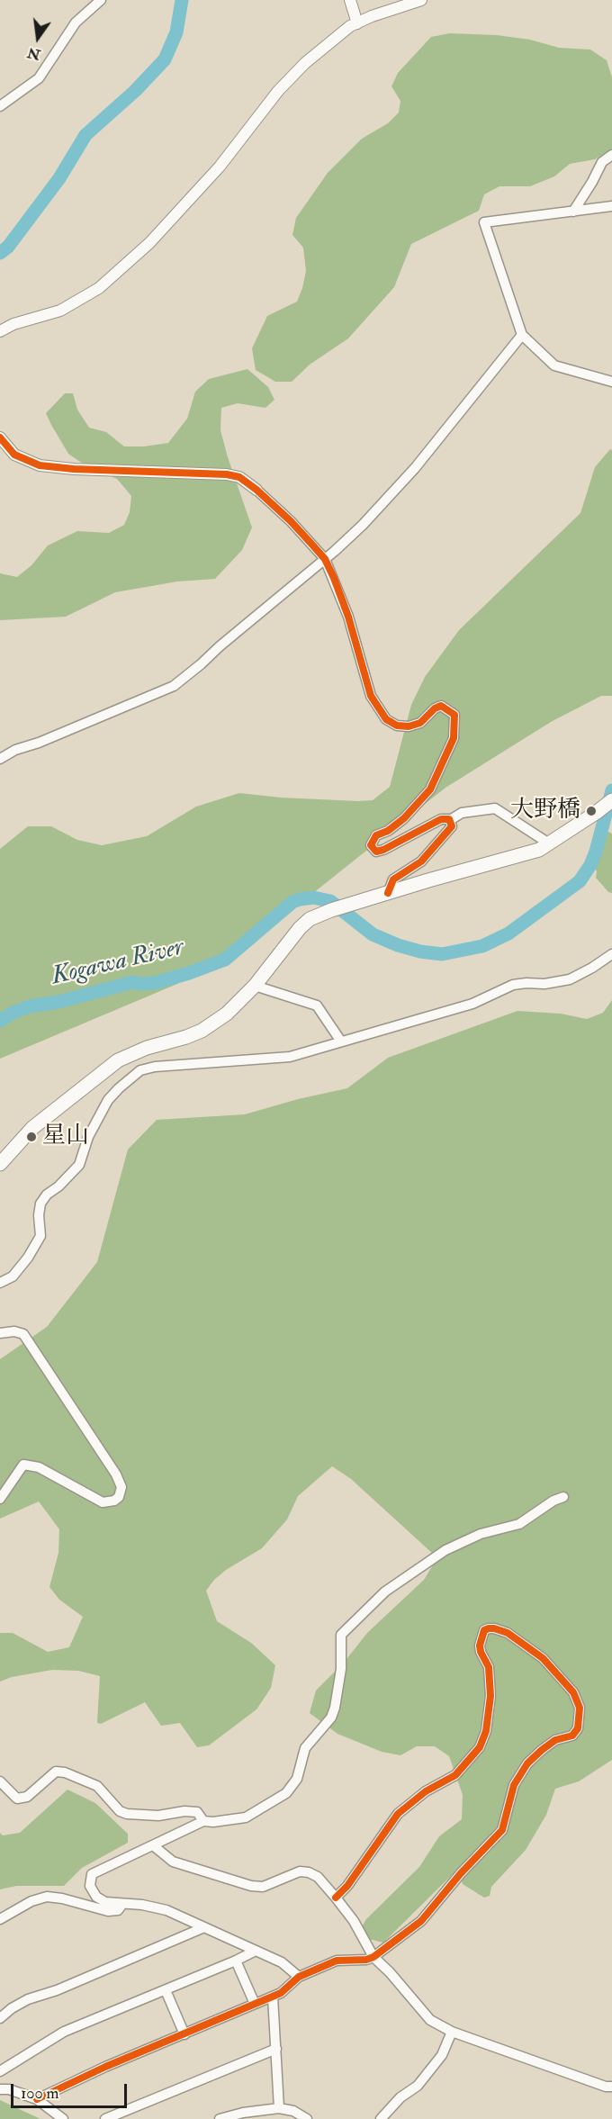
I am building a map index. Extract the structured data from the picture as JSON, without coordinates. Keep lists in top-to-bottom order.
{
  "water": ["Kogawa River"],
  "places": ["大野橋", "星山"],
  "scale_bar": "100 m",
  "north": "bottom"
}
